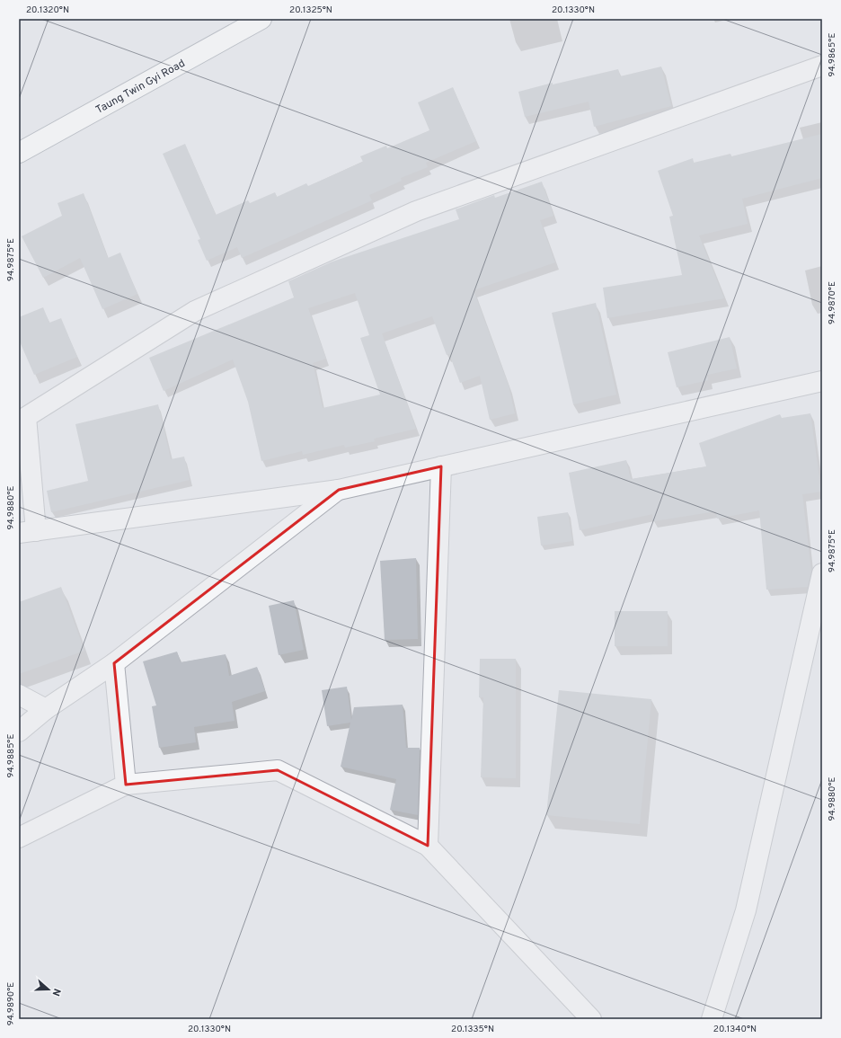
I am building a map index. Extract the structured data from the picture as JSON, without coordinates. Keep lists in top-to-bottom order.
{
  "streets": {
    "highway": ["Taung Twin Gyi Road"]
  },
  "north": "right",
  "coordinates": [
    "20.1320°N",
    "20.1325°N",
    "20.1330°N",
    "94.9865°E",
    "94.9875°E",
    "94.9870°E",
    "94.9880°E",
    "94.9885°E",
    "94.9890°E",
    "20.1335°N",
    "20.1340°N"
  ]
}
